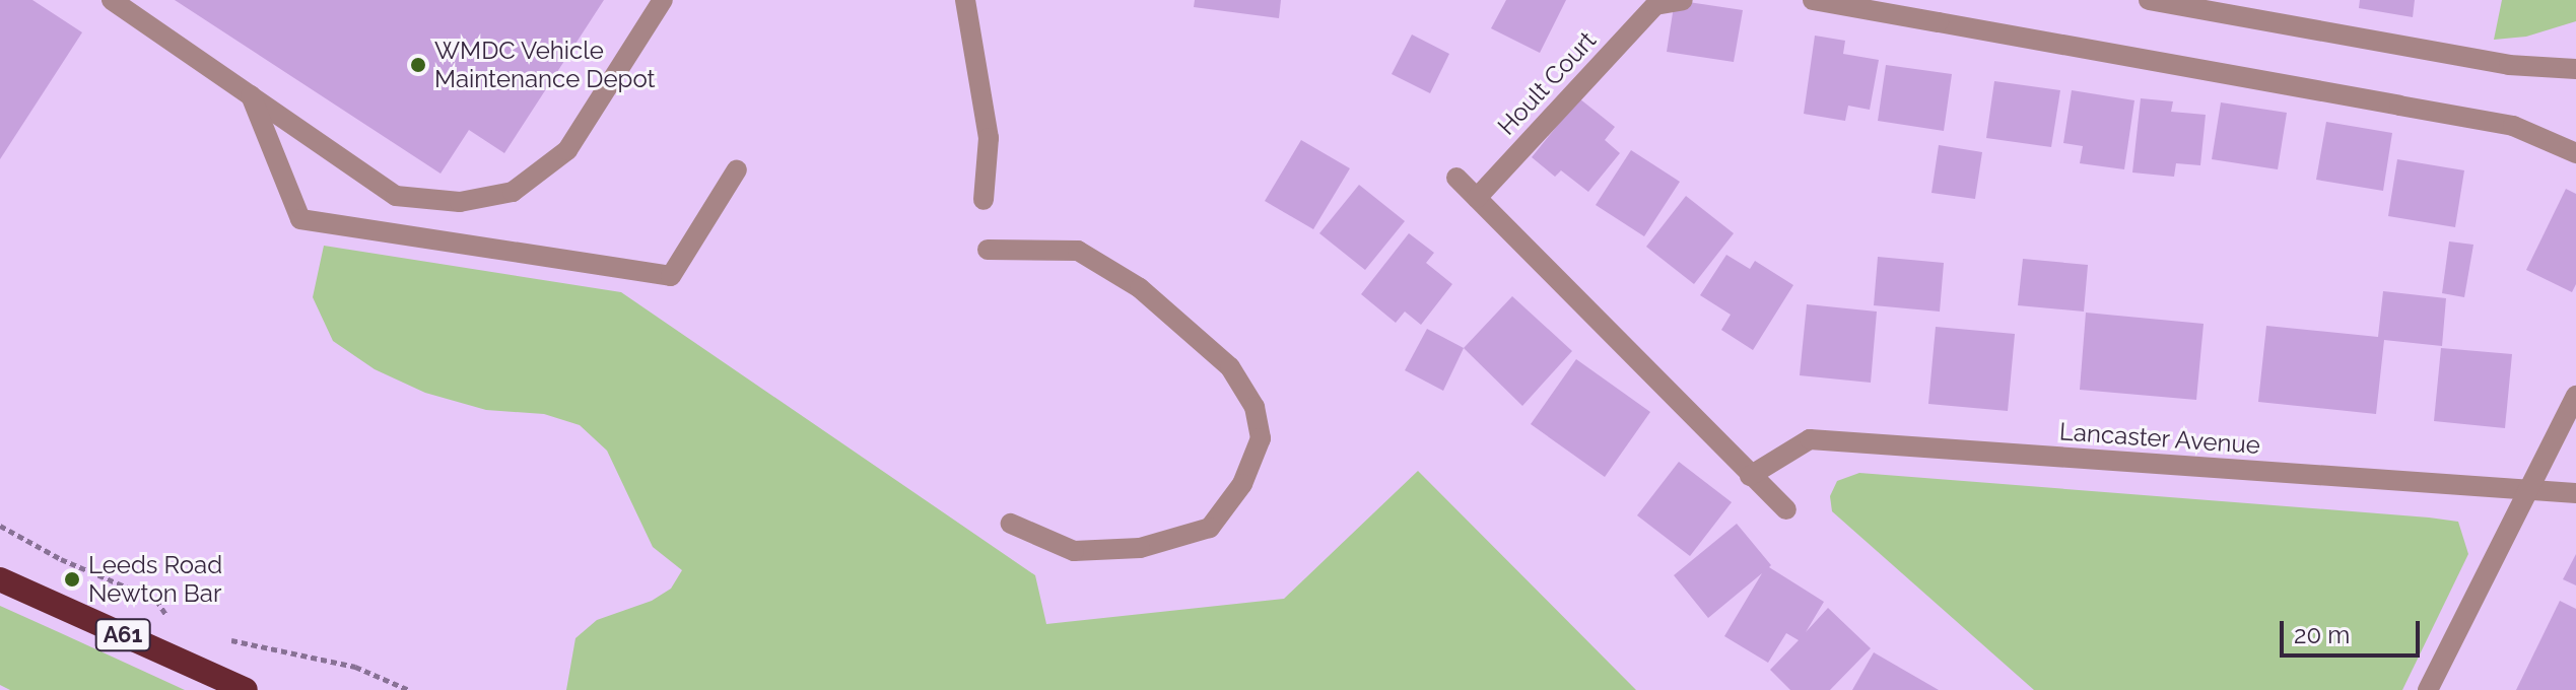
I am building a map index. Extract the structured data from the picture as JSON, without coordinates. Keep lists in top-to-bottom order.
{
  "streets": {
    "highway": ["A61"],
    "street": ["Hoult Court", "Lancaster Avenue"]
  },
  "places": ["WMDC Vehicle Maintenance Depot", "Leeds Road Newton Bar"],
  "scale_bar": "20 m"
}
